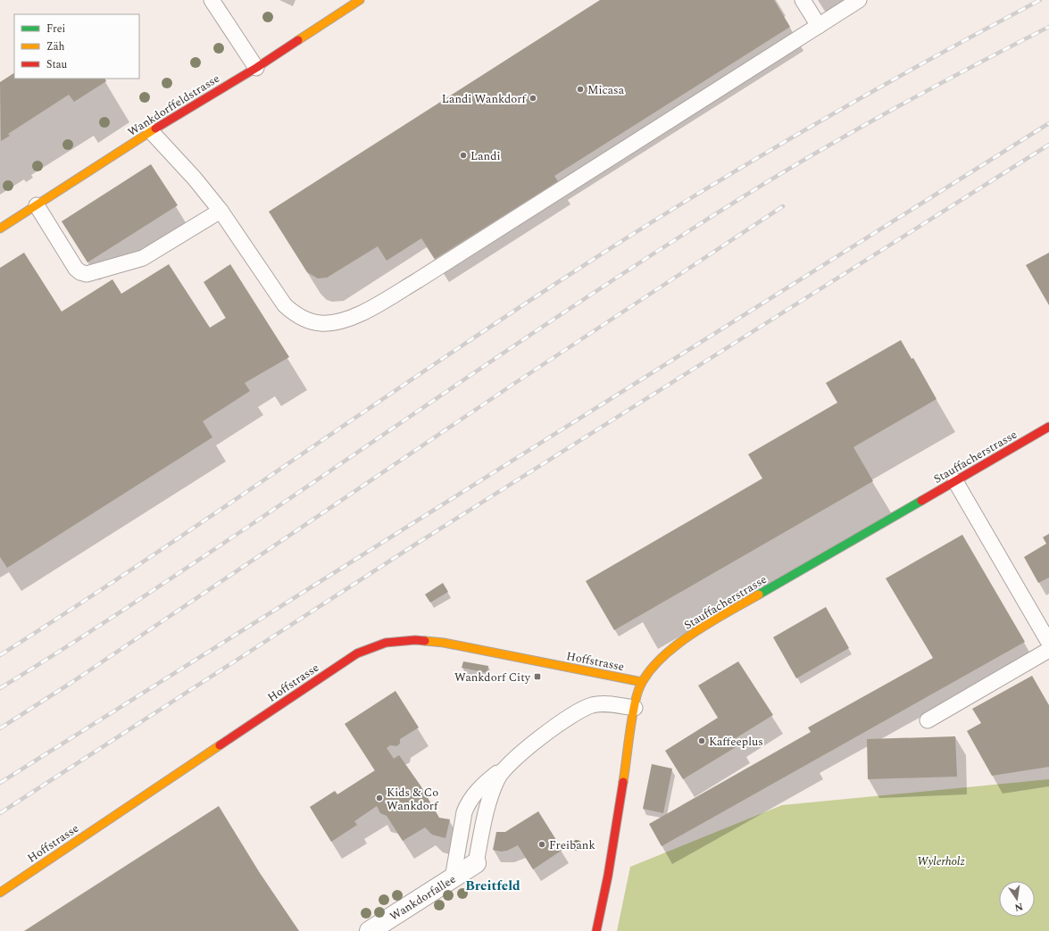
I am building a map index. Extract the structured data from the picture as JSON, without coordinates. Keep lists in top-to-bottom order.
{
  "streets": {
    "street": [
      "Wankdorffeldstrasse",
      "Stauffacherstrasse",
      "Hoffstrasse",
      "Wankdorfallee"
    ]
  },
  "crossings": [
    ["Stauffacherstrasse", "Hoffstrasse"]
  ],
  "districts": ["Breitfeld"],
  "parks": ["Wylerholz"],
  "places": {
    "other": [
      "Micasa",
      "Landi Wankdorf",
      "Landi",
      "Kaffeeplus",
      "Kids & Co Wankdorf",
      "Freibank"
    ],
    "transit": ["Wankdorf City"]
  },
  "legend": ["Frei", "Zäh", "Stau"],
  "north": "bottom"
}
